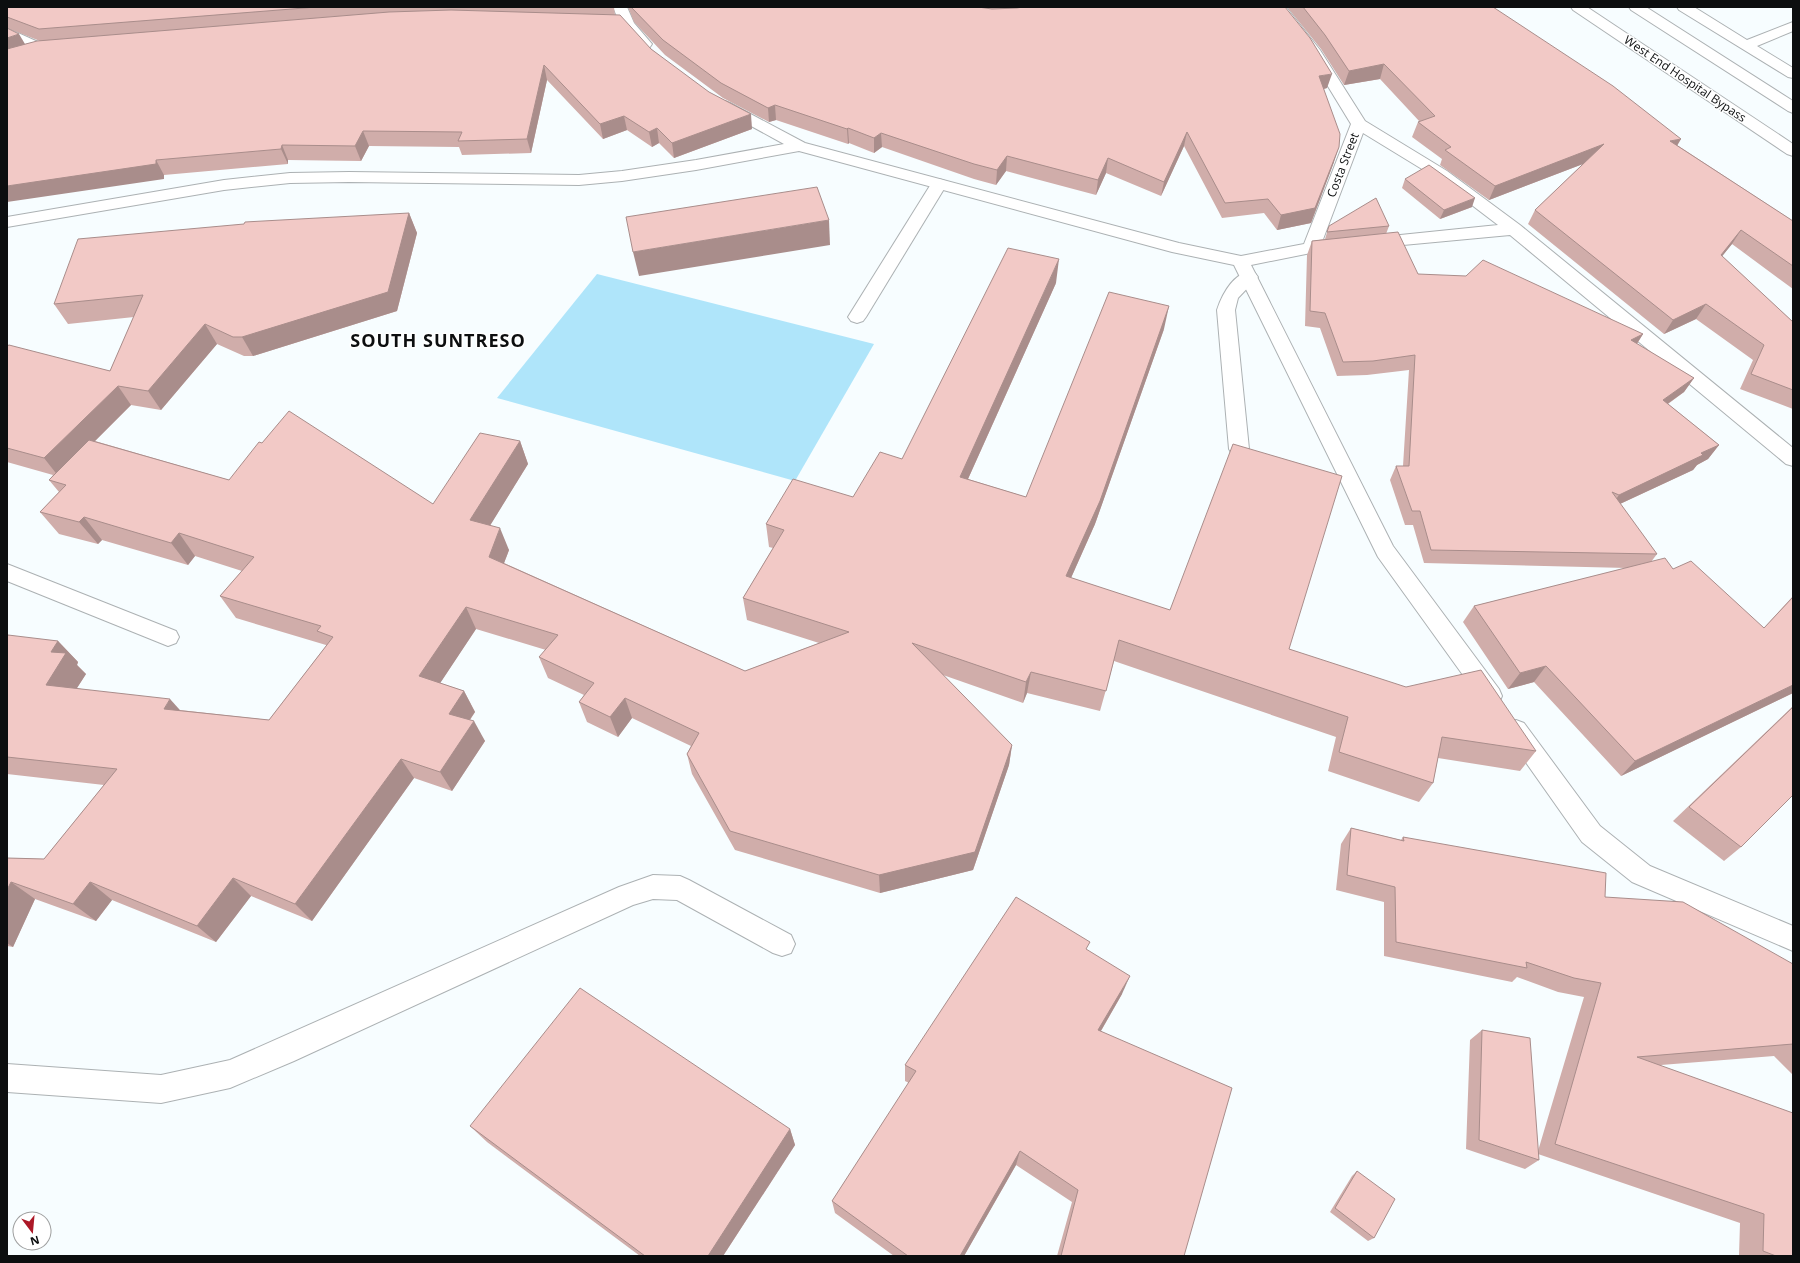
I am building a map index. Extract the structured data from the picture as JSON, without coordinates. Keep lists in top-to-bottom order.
{
  "streets": {
    "main road": ["West End Hospital Bypass", "Costa Street"]
  },
  "districts": ["SOUTH SUNTRESO"],
  "north": "bottom"
}
